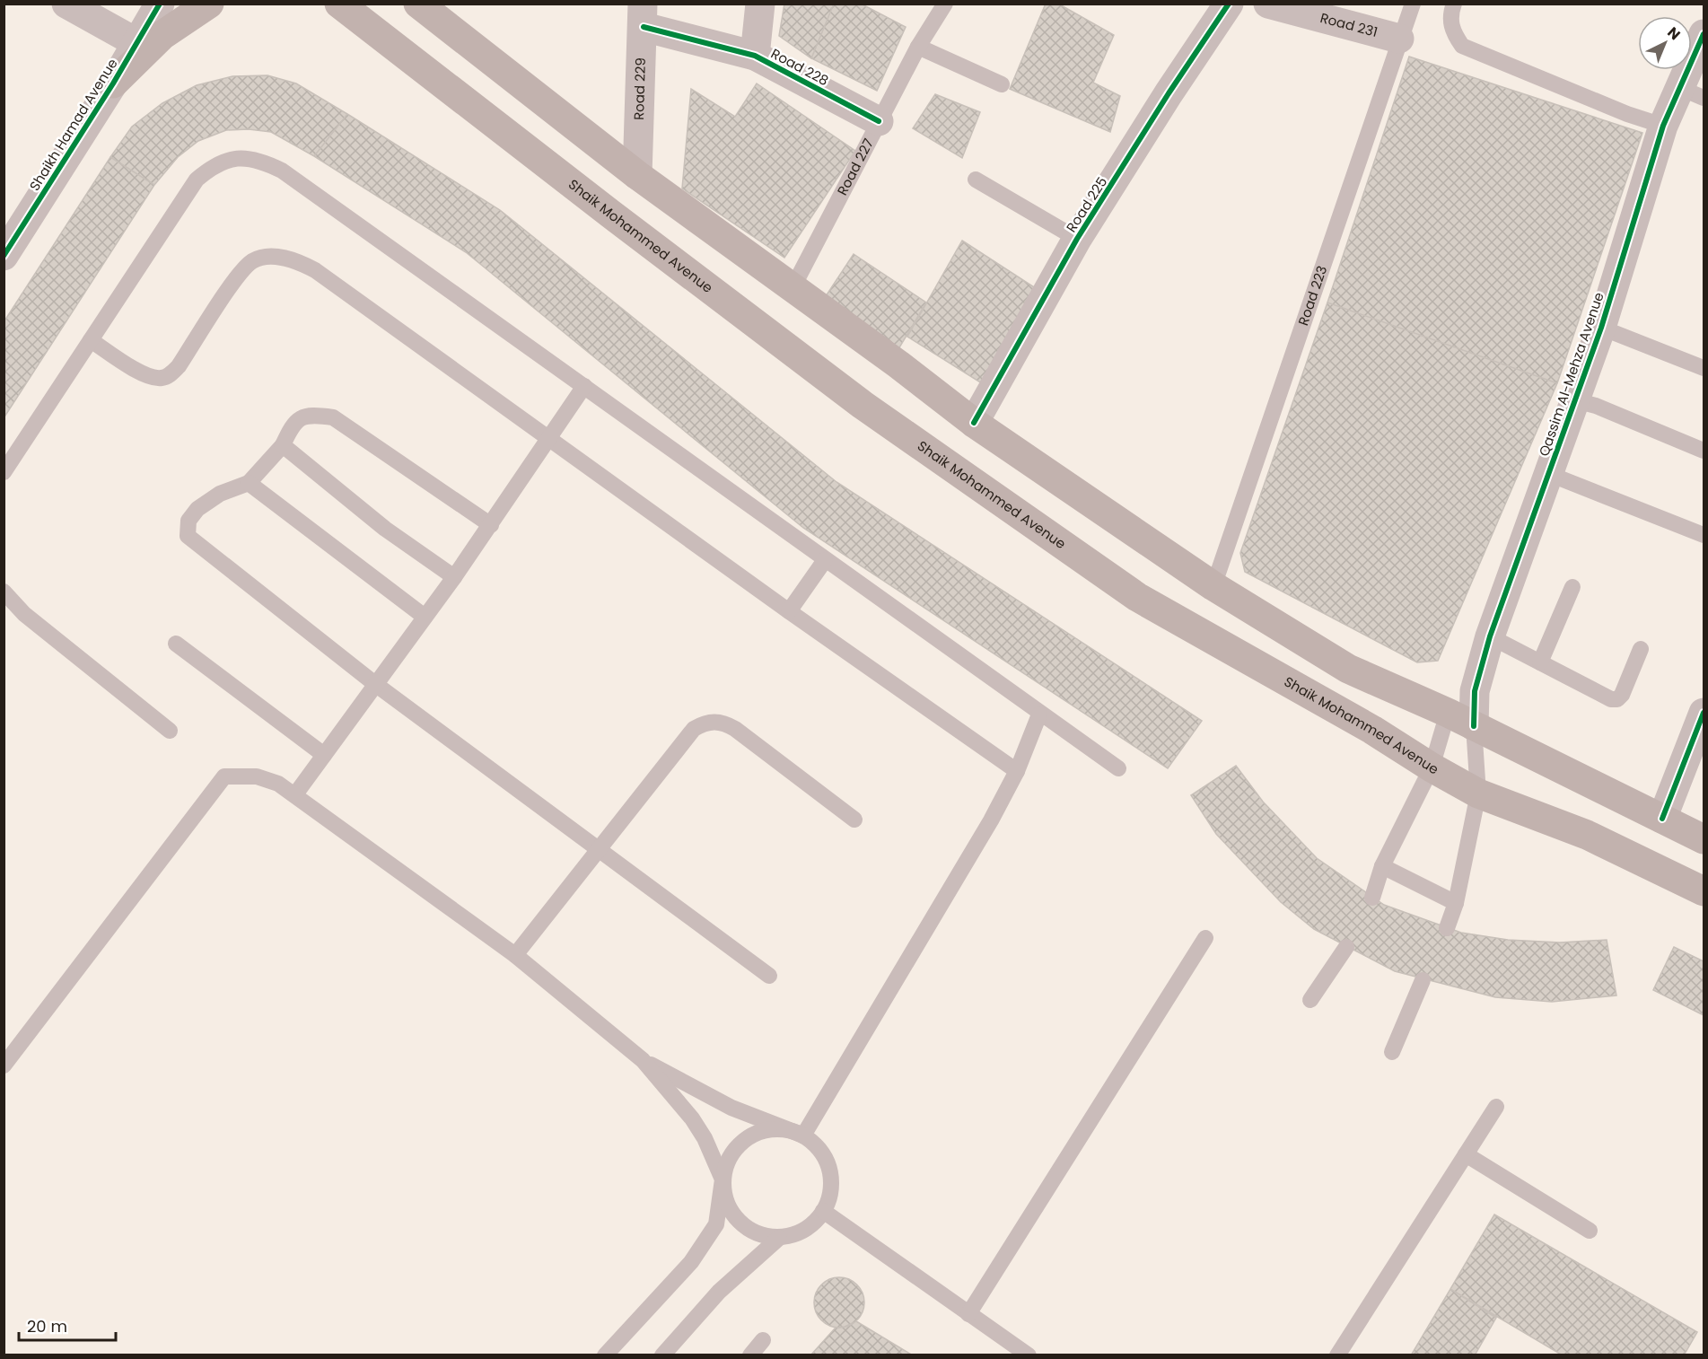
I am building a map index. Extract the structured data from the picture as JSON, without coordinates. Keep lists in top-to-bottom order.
{
  "streets": {
    "main road": ["Shaik Mohammed Avenue"],
    "street": [
      "Road 231",
      "Road 228",
      "Road 229",
      "Shaikh Hamad Avenue",
      "Road 225",
      "Qassim Al-Mehza Avenue"
    ],
    "lane": ["Road 227", "Road 223"]
  },
  "crossings": [
    ["Road 231", "Road 223"],
    ["Road 228", "Road 229"],
    ["Road 228", "Road 227"]
  ],
  "scale_bar": "20 m",
  "north": "top right"
}
